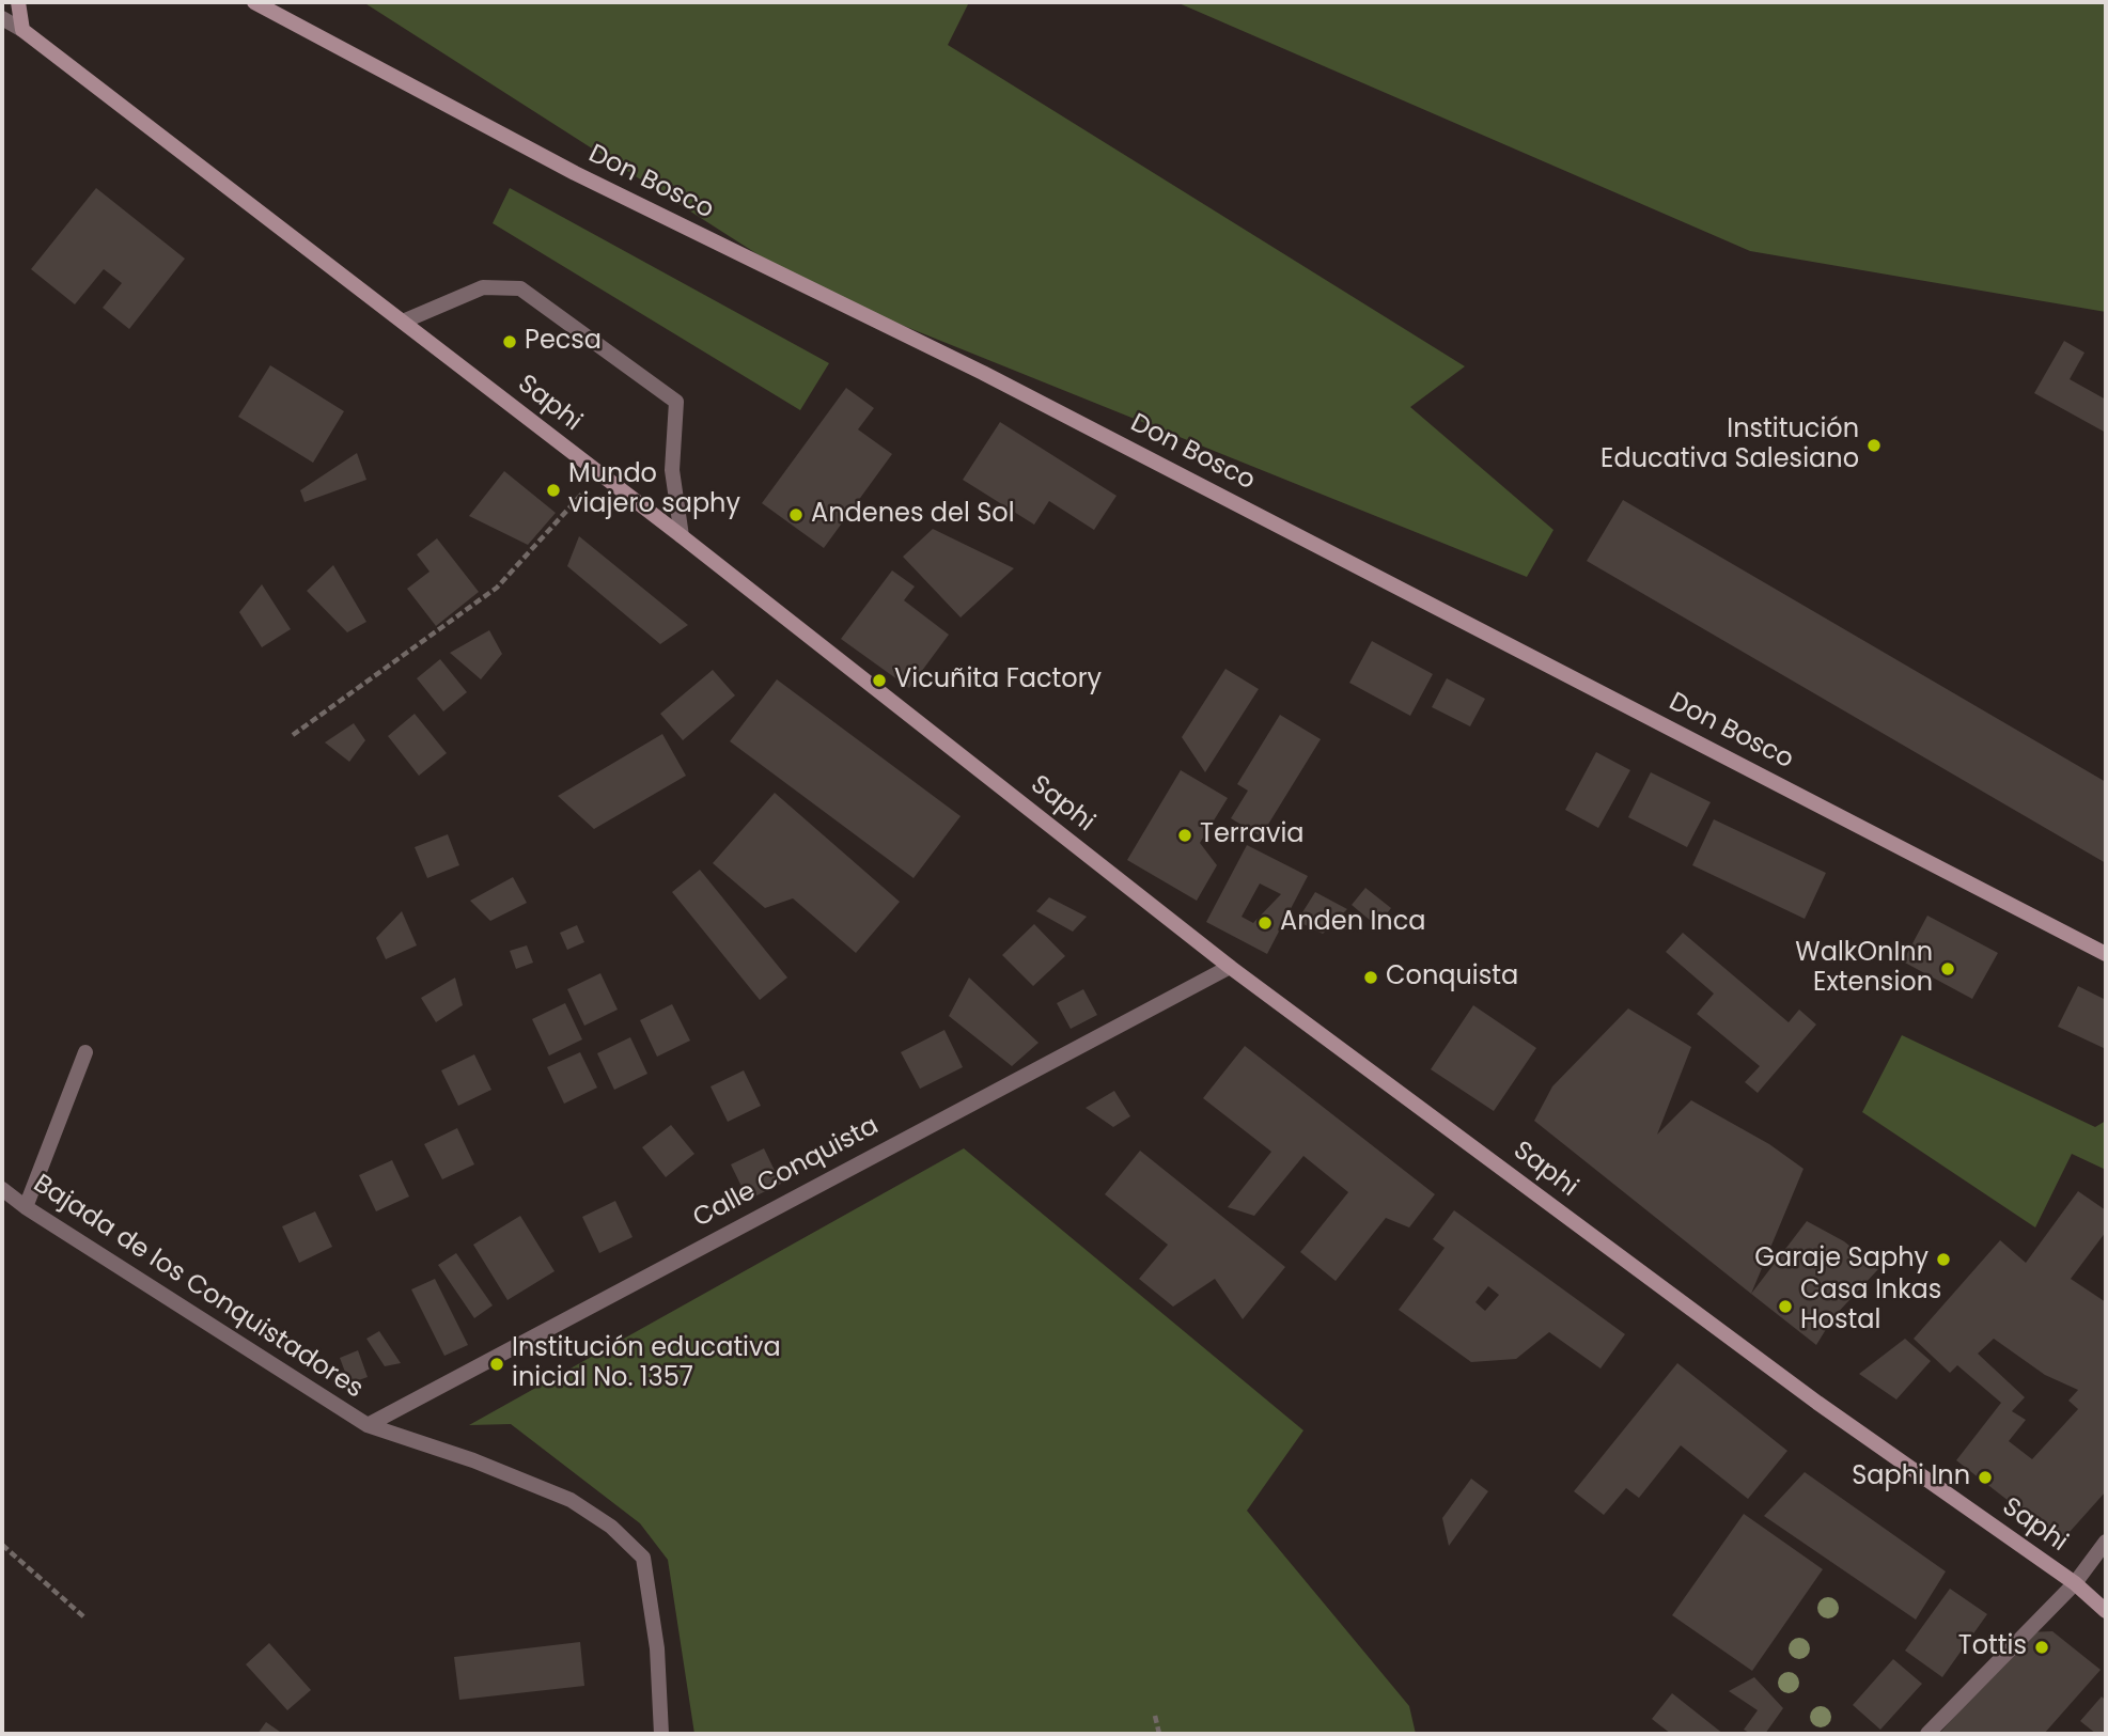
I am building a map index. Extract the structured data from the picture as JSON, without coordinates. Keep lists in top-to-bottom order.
{
  "streets": {
    "street": [
      "Don Bosco",
      "Saphi",
      "Calle Conquista",
      "Bajada de los Conquistadores"
    ]
  },
  "crossings": [
    ["Saphi", "Calle Conquista"],
    ["Calle Conquista", "Bajada de los Conquistadores"]
  ],
  "places": [
    "Pecsa",
    "Institución Educativa Salesiano",
    "Mundo viajero saphy",
    "Andenes del Sol",
    "Vicuñita Factory",
    "Terravia",
    "Anden Inca",
    "WalkOnInn Extension",
    "Conquista",
    "Garaje Saphy",
    "Casa Inkas Hostal",
    "Institución educativa inicial No. 1357",
    "Saphi Inn",
    "Tottis"
  ]
}
